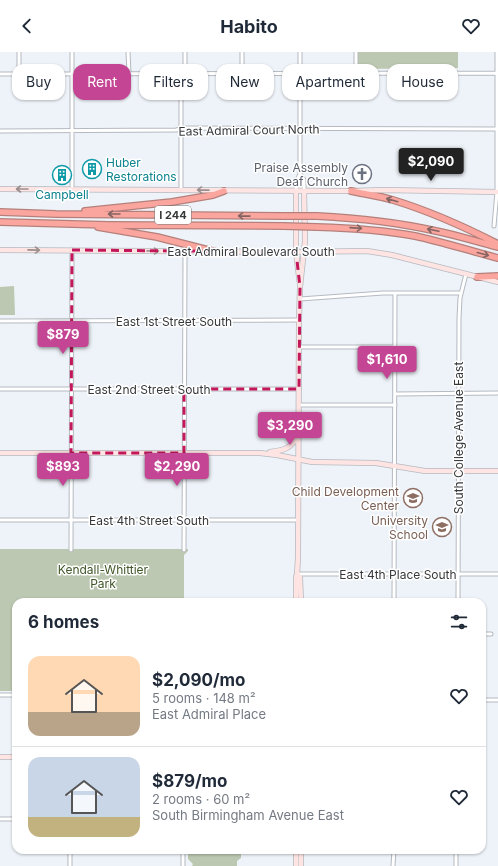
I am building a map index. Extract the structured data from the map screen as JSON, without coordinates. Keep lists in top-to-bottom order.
{
  "streets": {
    "highway": ["I 244"],
    "street": [
      "East Admiral Court North",
      "East Admiral Boulevard South",
      "East 1st Street South",
      "East 2nd Street South",
      "South College Avenue East",
      "East 4th Street South",
      "East 4th Place South"
    ]
  },
  "crossings": [
    ["East Admiral Boulevard South", "South College Avenue East"],
    ["South College Avenue East", "East 4th Place South"]
  ],
  "one_way": ["East Admiral Boulevard South"],
  "parks": ["Kendall-Whittier Park"],
  "places": {
    "building": ["Huber Restorations", "Campbell"],
    "church": ["Praise Assembly Deaf Church"],
    "school or university": ["Child Development Center", "University School"]
  },
  "page": {
    "header": "Habito",
    "chip": [
      "Buy",
      "Rent",
      "Filters",
      "New",
      "Apartment",
      "House"
    ],
    "price": [
      "$2,090",
      "$879",
      "$1,610",
      "$3,290",
      "$893",
      "$2,290"
    ],
    "heading": "6 homes",
    "list": [
      {
        "name": "$2,090/mo",
        "note": "5 rooms · 148 m² · East Admiral Place"
      },
      {
        "name": "$879/mo",
        "note": "2 rooms · 60 m² · South Birmingham Avenue East"
      }
    ]
  }
}
